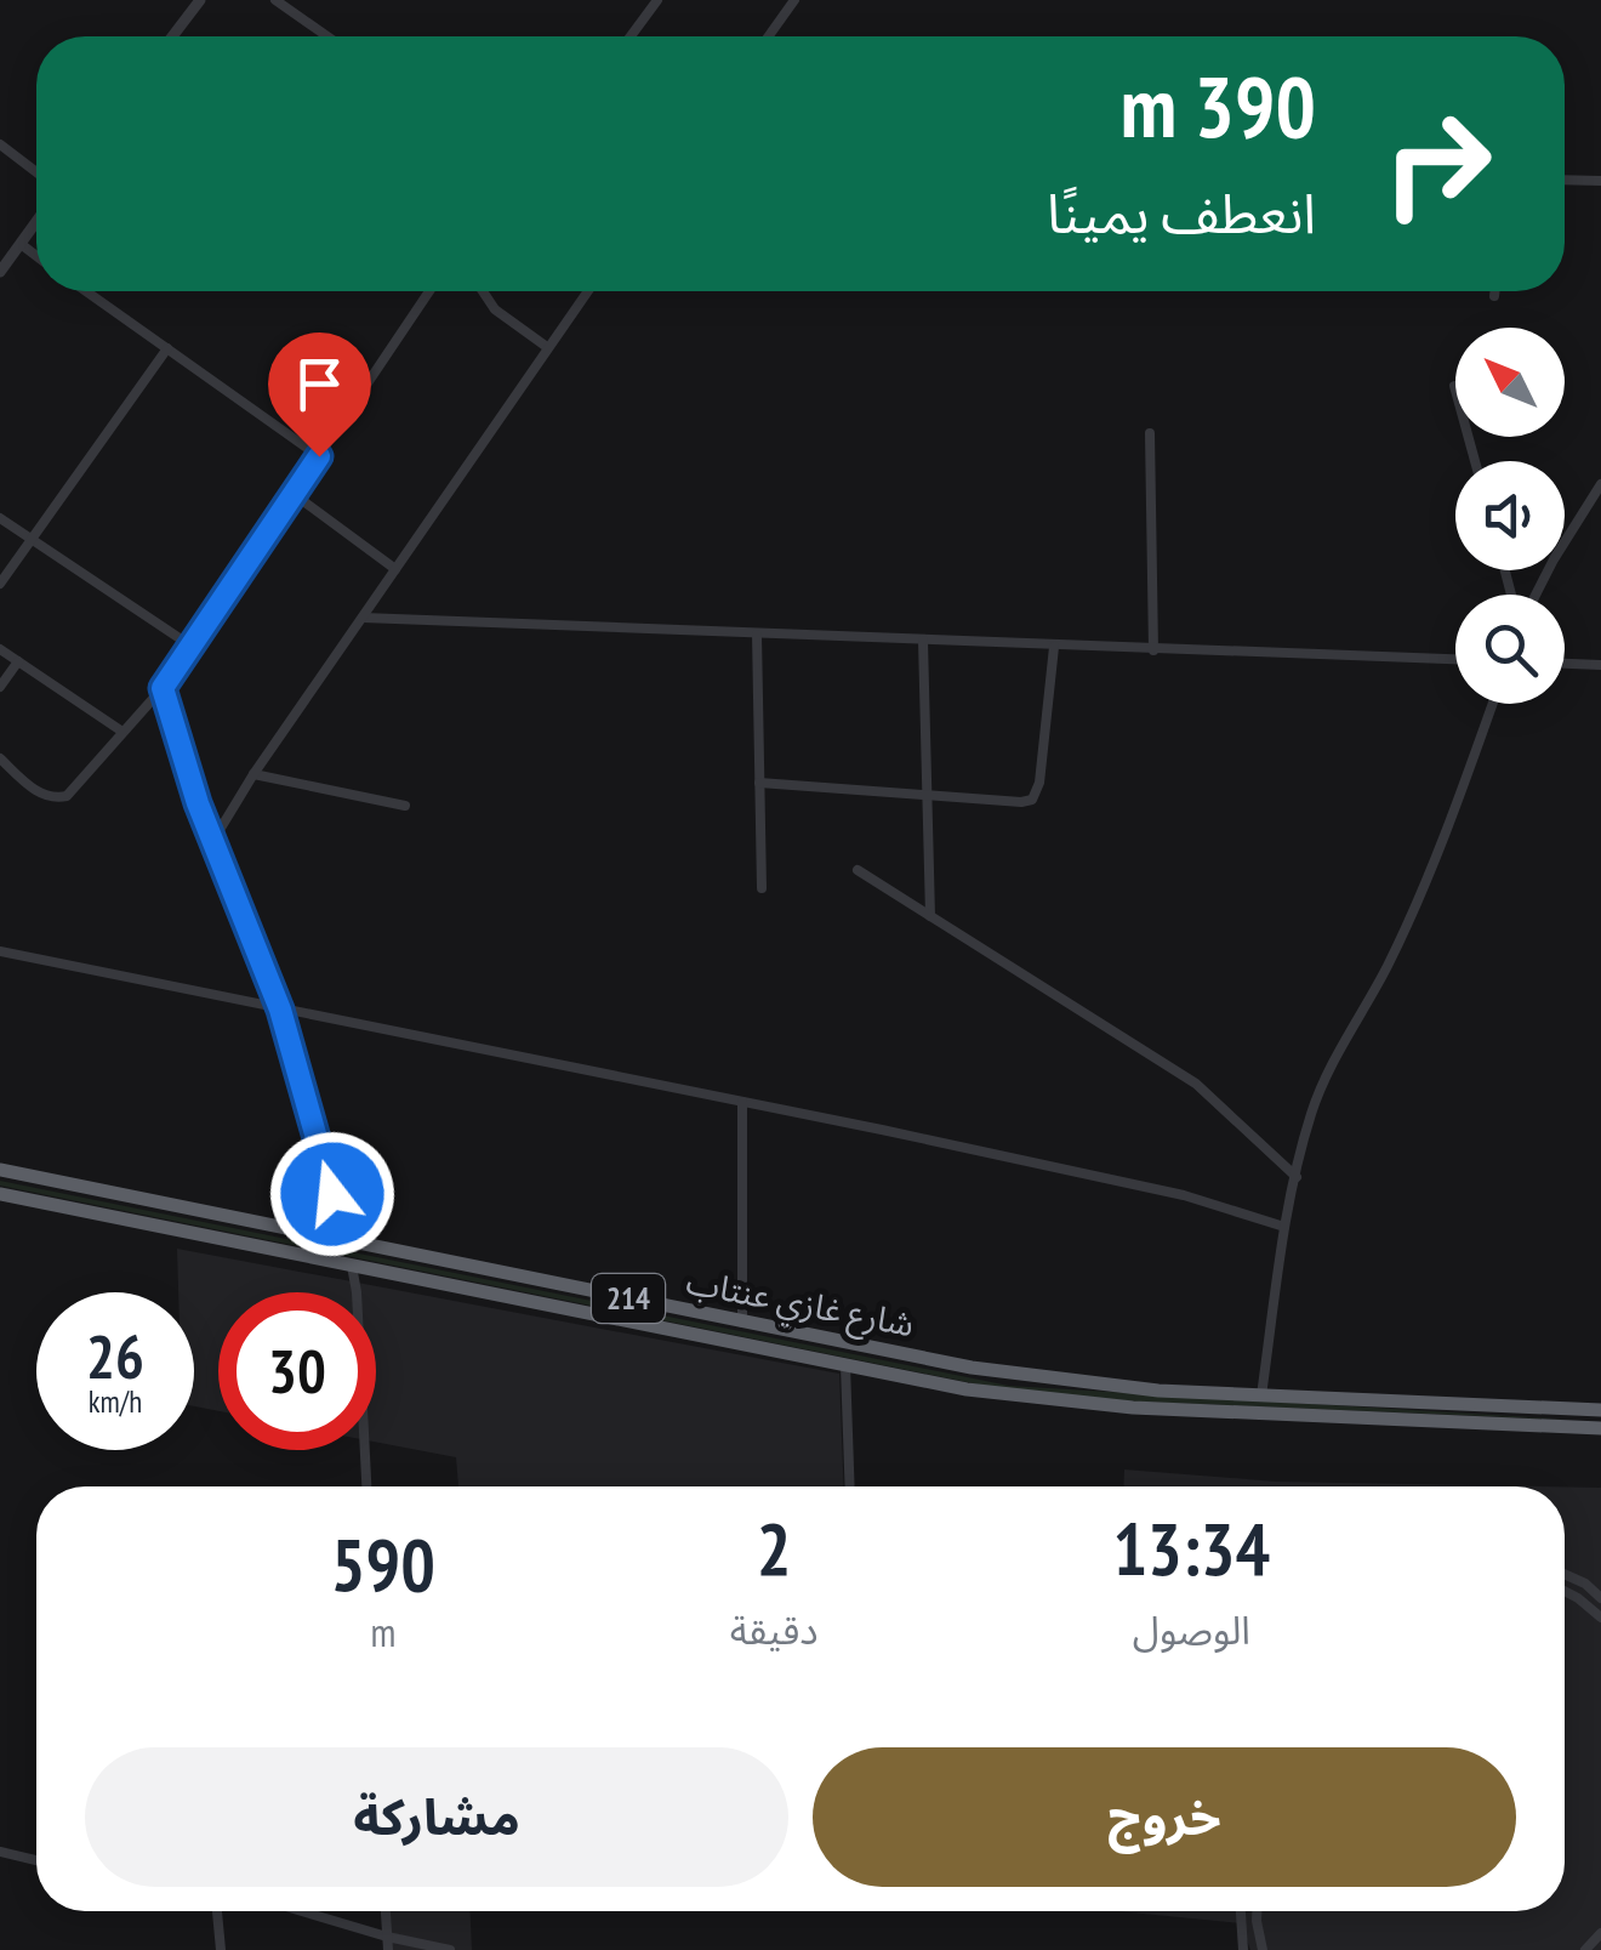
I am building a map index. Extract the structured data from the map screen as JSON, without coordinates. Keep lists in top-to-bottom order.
{
  "streets": {
    "highway": ["214", "شارع غازي عنتاب"]
  },
  "north": "top left",
  "page": {
    "turn": ["390 m", "انعطف يمينًا"],
    "speed": "26 km/h",
    "limit": "30",
    "eta": [
      "13:34",
      "الوصول",
      "2",
      "دقيقة",
      "590",
      "m"
    ],
    "buttons": ["خروج", "مشاركة"]
  }
}
